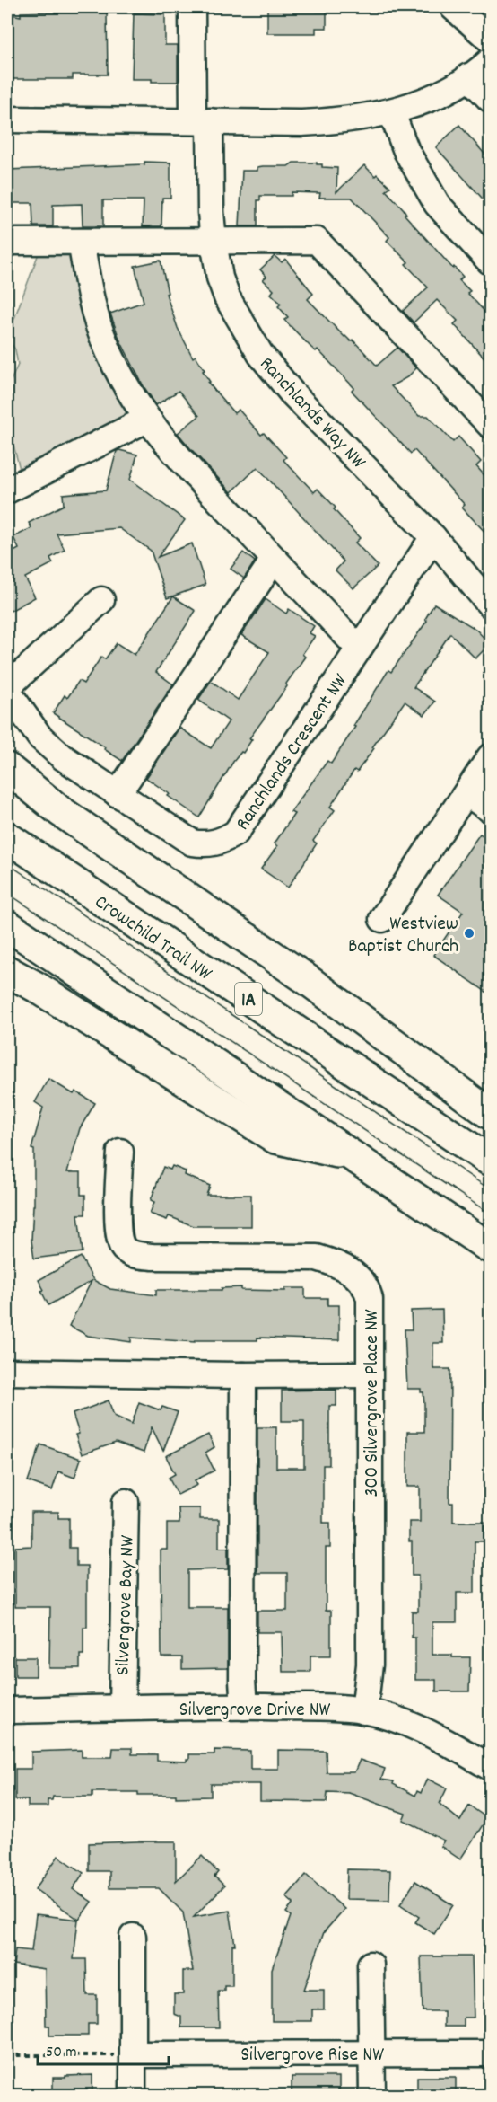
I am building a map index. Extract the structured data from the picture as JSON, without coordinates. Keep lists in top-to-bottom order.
{
  "streets": {
    "highway": ["Crowchild Trail NW", "1A"],
    "street": [
      "Ranchlands Way NW",
      "Ranchlands Crescent NW",
      "300 Silvergrove Place NW",
      "Silvergrove Bay NW",
      "Silvergrove Drive NW",
      "Silvergrove Rise NW"
    ]
  },
  "crossings": [
    ["Ranchlands Way NW", "Ranchlands Crescent NW"],
    ["300 Silvergrove Place NW", "Silvergrove Drive NW"],
    ["Silvergrove Bay NW", "Silvergrove Drive NW"]
  ],
  "places": ["Westview Baptist Church"],
  "scale_bar": "50 m"
}
